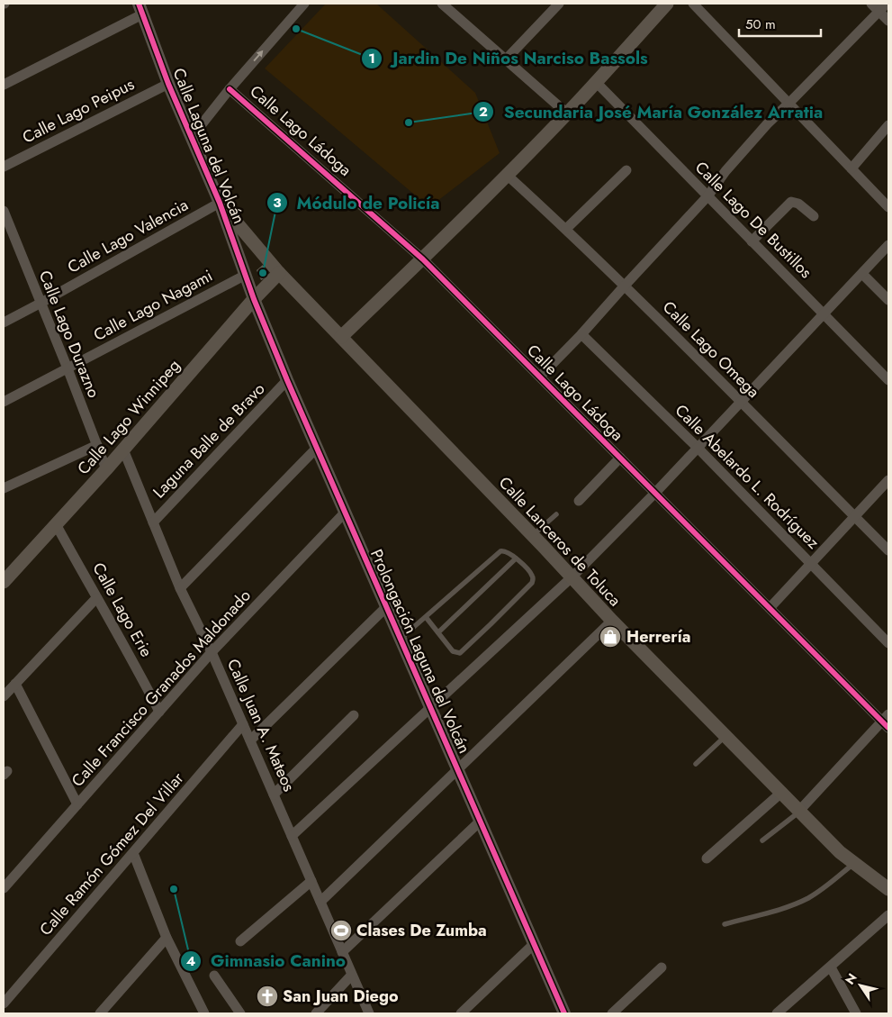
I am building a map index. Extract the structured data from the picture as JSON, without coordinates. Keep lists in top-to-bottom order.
{
  "streets": {
    "main road": ["Calle Lago Winnipeg", "Calle Lanceros de Toluca"],
    "street": [
      "Calle Lago Peipus",
      "Calle Lago Ládoga",
      "Calle Laguna del Volcán",
      "Calle Lago De Bustillos",
      "Calle Lago Valencia",
      "Calle Lago Nagami",
      "Calle Lago Durazno",
      "Calle Lago Omega",
      "Laguna Balle de Bravo",
      "Calle Abelardo L. Rodríguez",
      "Calle Lago Erie",
      "Prolongación Laguna del Volcán",
      "Calle Francisco Granados Maldonado",
      "Calle Juan A. Mateos",
      "Calle Ramón Gómez Del Villar"
    ]
  },
  "crossings": [
    ["Calle Lago Peipus", "Calle Laguna del Volcán"],
    ["Calle Laguna del Volcán", "Calle Lago Valencia"],
    ["Calle Laguna del Volcán", "Calle Lago Nagami"],
    ["Calle Laguna del Volcán", "Calle Lago Winnipeg"],
    ["Calle Laguna del Volcán", "Calle Lanceros de Toluca"],
    ["Calle Laguna del Volcán", "Prolongación Laguna del Volcán"],
    ["Calle Lago Valencia", "Calle Lago Durazno"],
    ["Calle Lago Valencia", "Calle Lanceros de Toluca"],
    ["Calle Lago Nagami", "Calle Lago Durazno"],
    ["Calle Lago Durazno", "Calle Lago Winnipeg"],
    ["Calle Lago Winnipeg", "Calle Lanceros de Toluca"],
    ["Calle Lago Winnipeg", "Calle Lago Erie"],
    ["Calle Lago Winnipeg", "Prolongación Laguna del Volcán"],
    ["Calle Lago Winnipeg", "Calle Juan A. Mateos"],
    ["Laguna Balle de Bravo", "Prolongación Laguna del Volcán"],
    ["Laguna Balle de Bravo", "Calle Juan A. Mateos"],
    ["Calle Lago Erie", "Calle Francisco Granados Maldonado"],
    ["Prolongación Laguna del Volcán", "Calle Francisco Granados Maldonado"],
    ["Calle Francisco Granados Maldonado", "Calle Juan A. Mateos"],
    ["Calle Juan A. Mateos", "Calle Ramón Gómez Del Villar"]
  ],
  "places": {
    "other": [
      "Jardin De Niños Narciso Bassols",
      "Secundaria José María González Arratia",
      "Módulo de Policía",
      "Gimnasio Canino"
    ],
    "shop": ["Herrería"],
    "sports": ["Clases De Zumba"],
    "church": ["San Juan Diego"]
  },
  "scale_bar": "50 m",
  "north": "top left"
}
